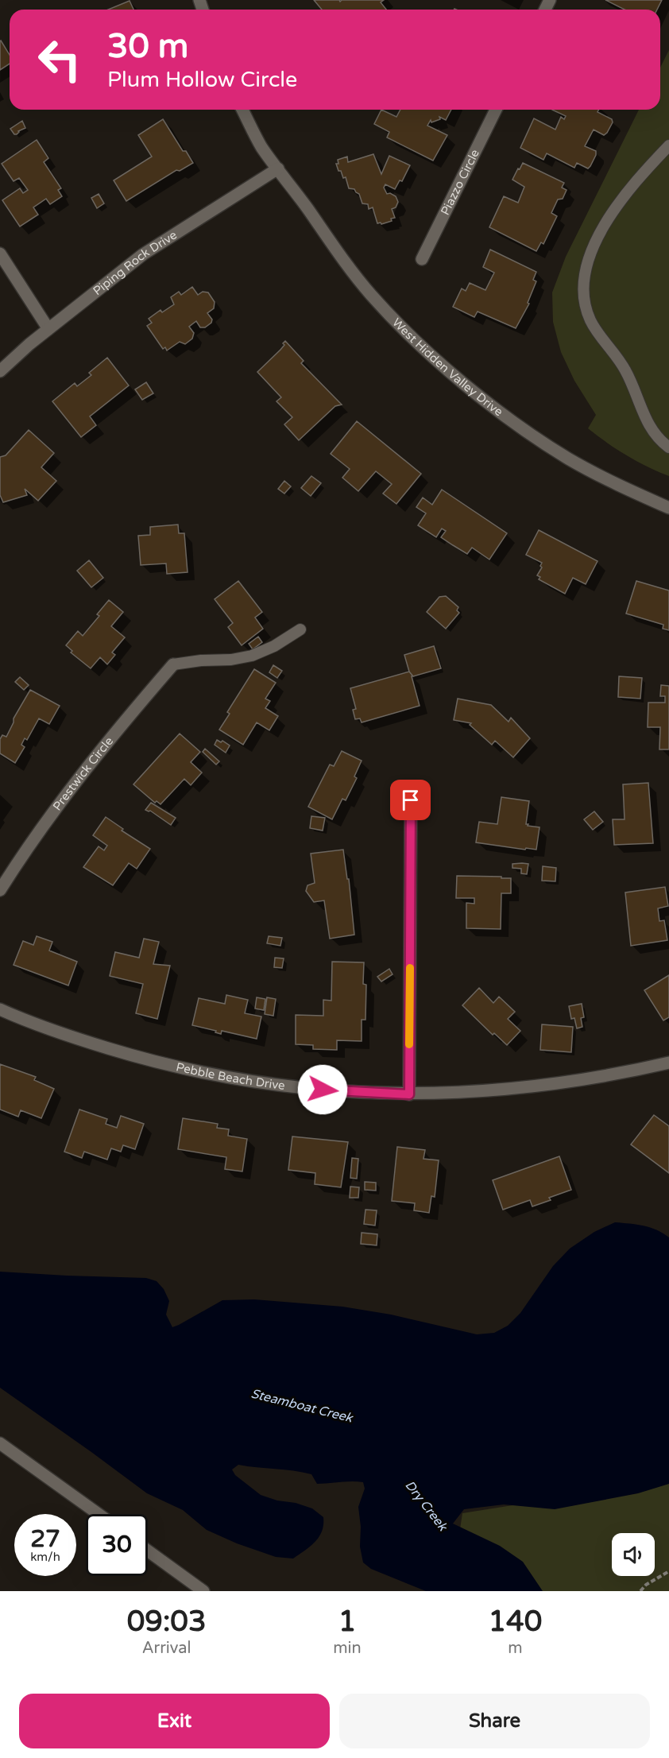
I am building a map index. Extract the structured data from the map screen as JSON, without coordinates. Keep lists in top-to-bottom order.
{
  "streets": {
    "street": [
      "Piazzo Circle",
      "Piping Rock Drive",
      "West Hidden Valley Drive",
      "Prestwick Circle",
      "Pebble Beach Drive"
    ]
  },
  "crossings": [
    ["Piping Rock Drive", "West Hidden Valley Drive"]
  ],
  "water": ["Steamboat Creek", "Dry Creek"],
  "page": {
    "turn": ["30 m", "Plum Hollow Circle"],
    "speed": "27 km/h",
    "limit": "30",
    "eta": [
      "09:03",
      "Arrival",
      "1",
      "min",
      "140",
      "m"
    ],
    "buttons": ["Exit", "Share"]
  }
}
